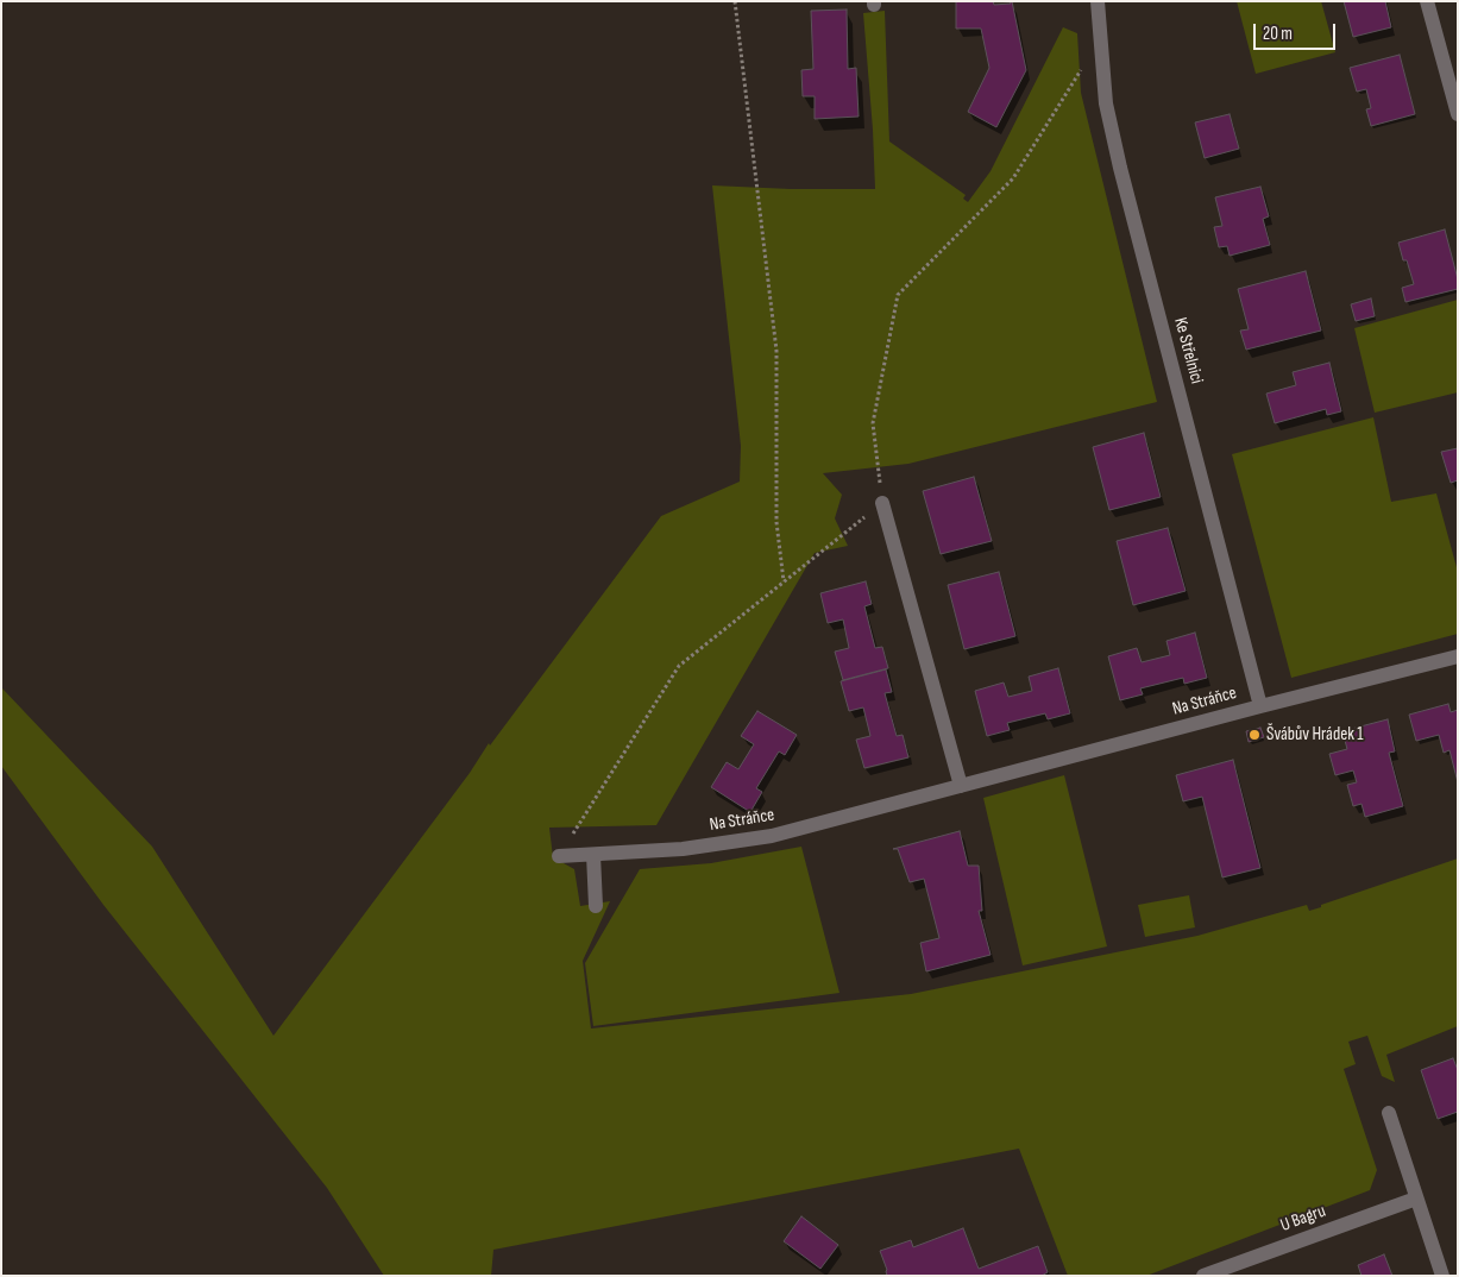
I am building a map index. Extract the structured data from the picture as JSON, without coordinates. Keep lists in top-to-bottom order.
{
  "streets": {
    "street": ["Ke Střelnici", "Na Stráňce", "U Bagru"]
  },
  "crossings": [
    ["Ke Střelnici", "Na Stráňce"]
  ],
  "places": ["Švábův Hrádek 1"],
  "scale_bar": "20 m"
}
